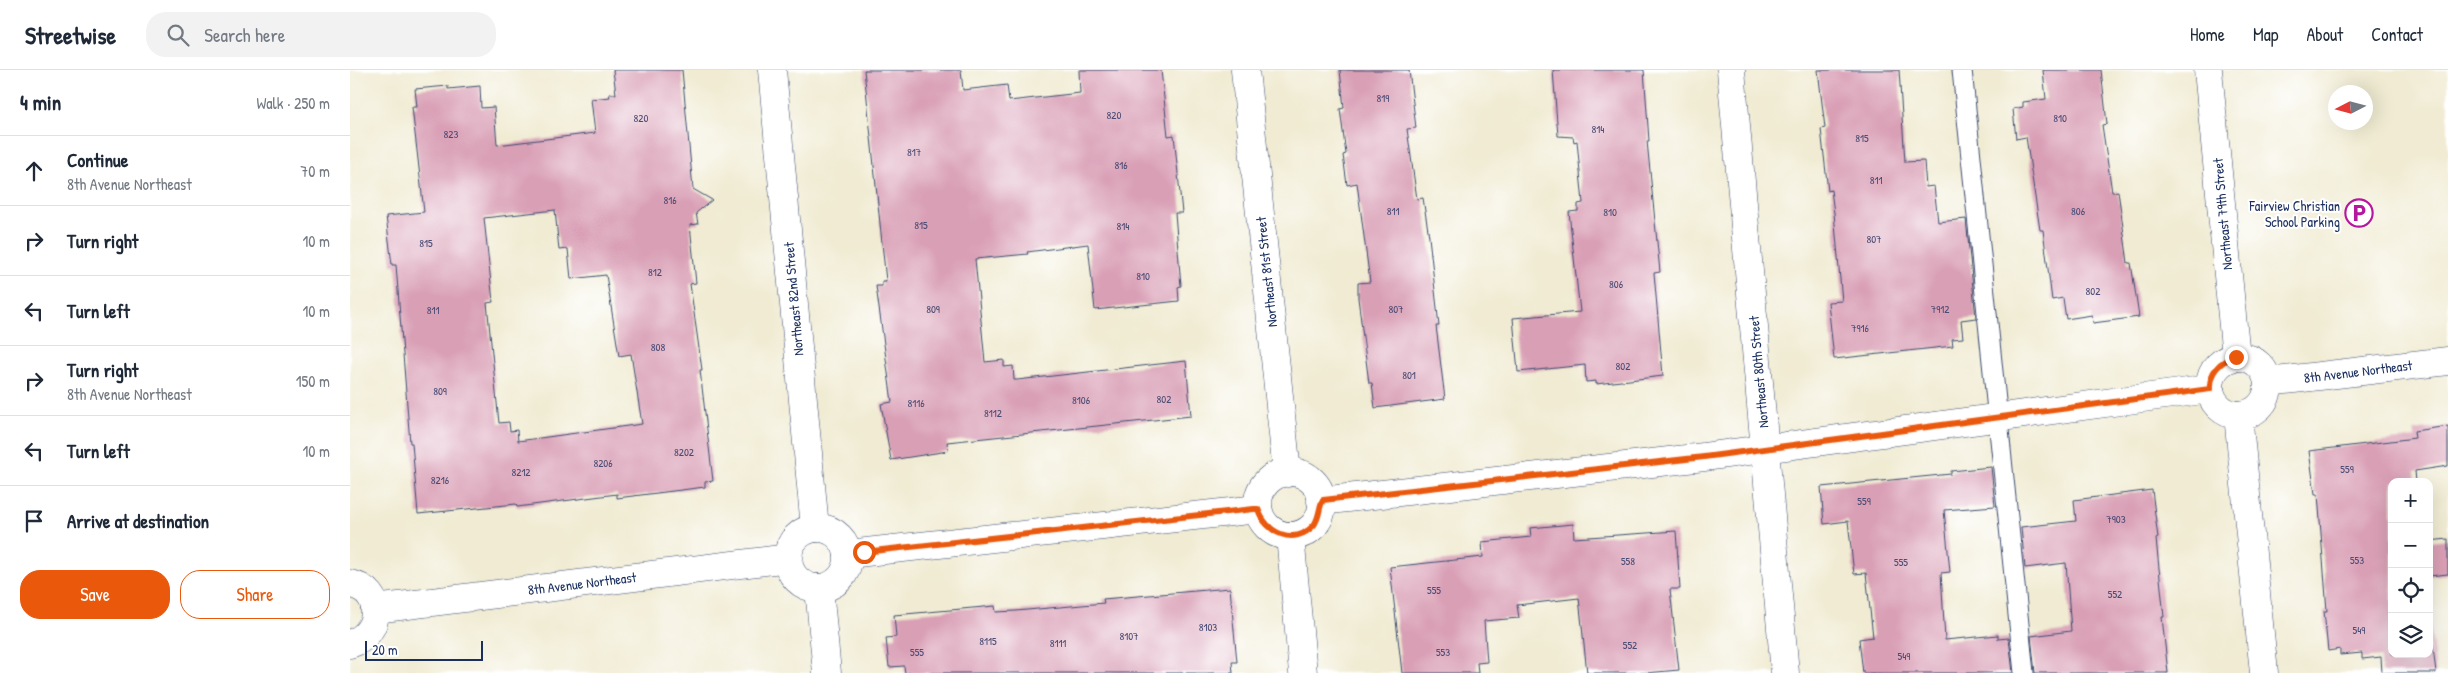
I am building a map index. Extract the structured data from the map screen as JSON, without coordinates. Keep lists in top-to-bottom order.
{
  "streets": {
    "street": [
      "Northeast 79th Street",
      "Northeast 81st Street",
      "Northeast 82nd Street",
      "8th Avenue Northeast",
      "Northeast 80th Street"
    ]
  },
  "crossings": [
    ["Northeast 79th Street", "8th Avenue Northeast"],
    ["Northeast 82nd Street", "8th Avenue Northeast"]
  ],
  "places": {
    "parking": ["Fairview Christian School Parking"]
  },
  "house_numbers": [
    "819",
    "820",
    "820",
    "810",
    "814",
    "823",
    "815",
    "817",
    "816",
    "811",
    "816",
    "811",
    "806",
    "810",
    "815",
    "814",
    "807",
    "815",
    "812",
    "810",
    "806",
    "802",
    "809",
    "807",
    "7912",
    "811",
    "7916",
    "808",
    "802",
    "801",
    "809",
    "802",
    "8106",
    "8116",
    "8112",
    "8202",
    "8206",
    "559",
    "8212",
    "8216",
    "559",
    "7903",
    "553",
    "558",
    "555",
    "555",
    "552",
    "8103",
    "549",
    "8107",
    "8115",
    "8111",
    "552",
    "555",
    "553",
    "549"
  ],
  "scale_bar": "20 m",
  "north": "left",
  "page": {
    "header": "Streetwise",
    "search": "Search here",
    "nav": [
      "Home",
      "Map",
      "About",
      "Contact"
    ],
    "heading": ["4 min", "Walk · 250 m"],
    "list": [
      ["Continue", "8th Avenue Northeast", "70 m"],
      ["Turn right", "10 m"],
      ["Turn left", "10 m"],
      ["Turn right", "8th Avenue Northeast", "150 m"],
      ["Turn left", "10 m"],
      "Arrive at destination"
    ],
    "map_buttons": ["+", "−"],
    "buttons": ["Save", "Share"],
    "scale": "20 m"
  }
}
